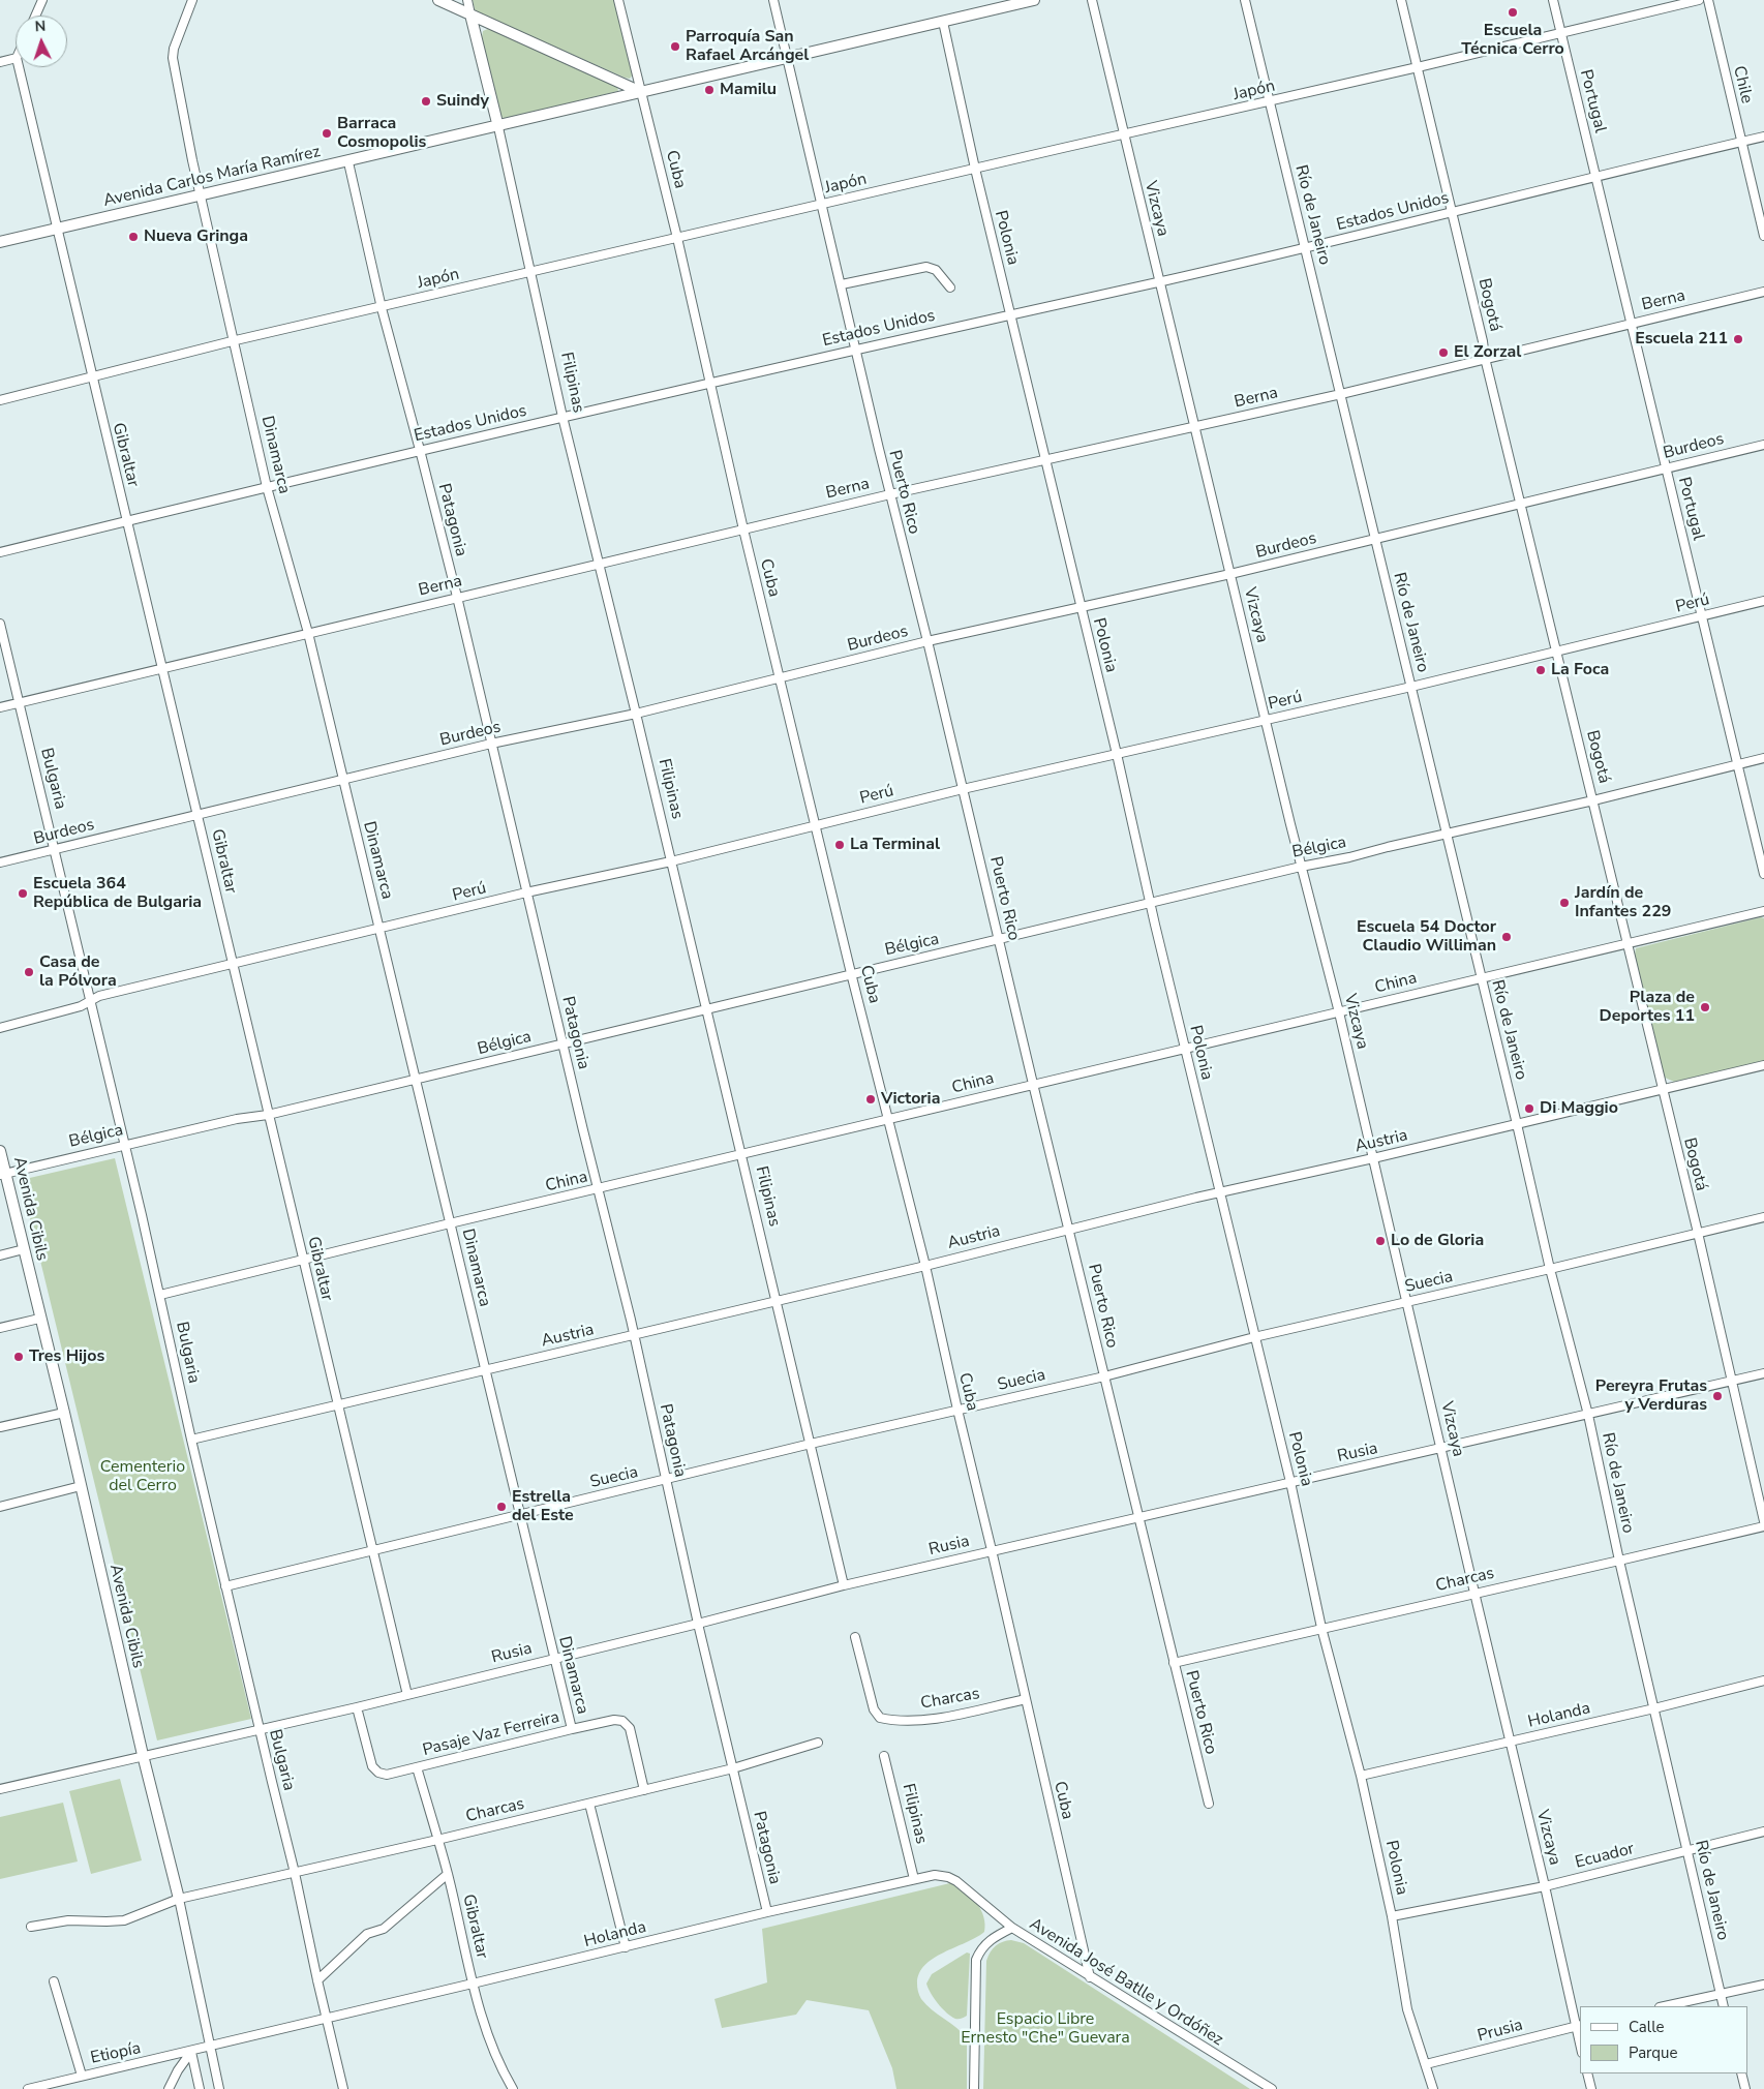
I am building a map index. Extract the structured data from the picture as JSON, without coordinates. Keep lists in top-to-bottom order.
{
  "streets": {
    "street": [
      "Chile",
      "Japón",
      "Portugal",
      "Cuba",
      "Avenida Carlos María Ramírez",
      "Vizcaya",
      "Estados Unidos",
      "Río de Janeiro",
      "Polonia",
      "Berna",
      "Bogotá",
      "Filipinas",
      "Burdeos",
      "Gibraltar",
      "Dinamarca",
      "Puerto Rico",
      "Patagonia",
      "Perú",
      "Bulgaria",
      "Bélgica",
      "China",
      "Austria",
      "Avenida Cibils",
      "Suecia",
      "Rusia",
      "Charcas",
      "Holanda",
      "Pasaje Vaz Ferreira",
      "Ecuador",
      "Avenida José Batlle y Ordóñez",
      "Prusia",
      "Etiopía"
    ]
  },
  "crossings": [
    ["Chile", "Estados Unidos"],
    ["Japón", "Portugal"],
    ["Japón", "Cuba"],
    ["Japón", "Vizcaya"],
    ["Japón", "Río de Janeiro"],
    ["Japón", "Polonia"],
    ["Japón", "Bogotá"],
    ["Japón", "Filipinas"],
    ["Japón", "Gibraltar"],
    ["Japón", "Dinamarca"],
    ["Japón", "Puerto Rico"],
    ["Japón", "Patagonia"],
    ["Portugal", "Estados Unidos"],
    ["Portugal", "Berna"],
    ["Portugal", "Burdeos"],
    ["Portugal", "Perú"],
    ["Portugal", "Bélgica"],
    ["Cuba", "Avenida Carlos María Ramírez"],
    ["Cuba", "Estados Unidos"],
    ["Cuba", "Berna"],
    ["Cuba", "Burdeos"],
    ["Cuba", "Perú"],
    ["Cuba", "Bélgica"],
    ["Cuba", "China"],
    ["Cuba", "Austria"],
    ["Cuba", "Suecia"],
    ["Cuba", "Rusia"],
    ["Cuba", "Charcas"],
    ["Cuba", "Avenida José Batlle y Ordóñez"],
    ["Avenida Carlos María Ramírez", "Polonia"],
    ["Avenida Carlos María Ramírez", "Filipinas"],
    ["Avenida Carlos María Ramírez", "Gibraltar"],
    ["Avenida Carlos María Ramírez", "Dinamarca"],
    ["Avenida Carlos María Ramírez", "Puerto Rico"],
    ["Avenida Carlos María Ramírez", "Patagonia"],
    ["Vizcaya", "Estados Unidos"],
    ["Vizcaya", "Berna"],
    ["Vizcaya", "Burdeos"],
    ["Vizcaya", "Perú"],
    ["Vizcaya", "Bélgica"],
    ["Vizcaya", "China"],
    ["Vizcaya", "Austria"],
    ["Vizcaya", "Suecia"],
    ["Vizcaya", "Rusia"],
    ["Vizcaya", "Charcas"],
    ["Vizcaya", "Holanda"],
    ["Vizcaya", "Ecuador"],
    ["Vizcaya", "Prusia"],
    ["Estados Unidos", "Río de Janeiro"],
    ["Estados Unidos", "Polonia"],
    ["Estados Unidos", "Bogotá"],
    ["Estados Unidos", "Filipinas"],
    ["Estados Unidos", "Gibraltar"],
    ["Estados Unidos", "Dinamarca"],
    ["Estados Unidos", "Puerto Rico"],
    ["Estados Unidos", "Patagonia"],
    ["Río de Janeiro", "Berna"],
    ["Río de Janeiro", "Burdeos"],
    ["Río de Janeiro", "Perú"],
    ["Río de Janeiro", "Bélgica"],
    ["Río de Janeiro", "China"],
    ["Río de Janeiro", "Austria"],
    ["Río de Janeiro", "Suecia"],
    ["Río de Janeiro", "Rusia"],
    ["Río de Janeiro", "Charcas"],
    ["Río de Janeiro", "Holanda"],
    ["Río de Janeiro", "Ecuador"],
    ["Polonia", "Berna"],
    ["Polonia", "Burdeos"],
    ["Polonia", "Perú"],
    ["Polonia", "Bélgica"],
    ["Polonia", "China"],
    ["Polonia", "Austria"],
    ["Polonia", "Suecia"],
    ["Polonia", "Rusia"],
    ["Polonia", "Charcas"],
    ["Polonia", "Holanda"],
    ["Polonia", "Ecuador"],
    ["Polonia", "Prusia"],
    ["Berna", "Bogotá"],
    ["Berna", "Filipinas"],
    ["Berna", "Gibraltar"],
    ["Berna", "Dinamarca"],
    ["Berna", "Puerto Rico"],
    ["Berna", "Patagonia"],
    ["Berna", "Bulgaria"],
    ["Bogotá", "Burdeos"],
    ["Bogotá", "Perú"],
    ["Bogotá", "Bélgica"],
    ["Bogotá", "China"],
    ["Bogotá", "Austria"],
    ["Bogotá", "Suecia"],
    ["Bogotá", "Rusia"],
    ["Filipinas", "Burdeos"],
    ["Filipinas", "Perú"],
    ["Filipinas", "Bélgica"],
    ["Filipinas", "China"],
    ["Filipinas", "Austria"],
    ["Filipinas", "Suecia"],
    ["Filipinas", "Rusia"],
    ["Filipinas", "Holanda"],
    ["Burdeos", "Gibraltar"],
    ["Burdeos", "Dinamarca"],
    ["Burdeos", "Puerto Rico"],
    ["Burdeos", "Patagonia"],
    ["Burdeos", "Bulgaria"],
    ["Gibraltar", "Perú"],
    ["Gibraltar", "Bélgica"],
    ["Gibraltar", "China"],
    ["Gibraltar", "Austria"],
    ["Gibraltar", "Suecia"],
    ["Gibraltar", "Rusia"],
    ["Gibraltar", "Charcas"],
    ["Gibraltar", "Holanda"],
    ["Gibraltar", "Pasaje Vaz Ferreira"],
    ["Dinamarca", "Perú"],
    ["Dinamarca", "Bélgica"],
    ["Dinamarca", "China"],
    ["Dinamarca", "Austria"],
    ["Dinamarca", "Suecia"],
    ["Dinamarca", "Rusia"],
    ["Dinamarca", "Pasaje Vaz Ferreira"],
    ["Puerto Rico", "Perú"],
    ["Puerto Rico", "Bélgica"],
    ["Puerto Rico", "China"],
    ["Puerto Rico", "Austria"],
    ["Puerto Rico", "Suecia"],
    ["Puerto Rico", "Rusia"],
    ["Puerto Rico", "Charcas"],
    ["Patagonia", "Perú"],
    ["Patagonia", "Bélgica"],
    ["Patagonia", "China"],
    ["Patagonia", "Austria"],
    ["Patagonia", "Suecia"],
    ["Patagonia", "Rusia"],
    ["Patagonia", "Charcas"],
    ["Patagonia", "Holanda"],
    ["Perú", "Bulgaria"],
    ["Bulgaria", "Bélgica"],
    ["Bulgaria", "China"],
    ["Bulgaria", "Austria"],
    ["Bulgaria", "Suecia"],
    ["Bulgaria", "Rusia"],
    ["Bulgaria", "Charcas"],
    ["Bulgaria", "Holanda"],
    ["Bélgica", "Avenida Cibils"],
    ["Avenida Cibils", "Rusia"],
    ["Avenida Cibils", "Charcas"],
    ["Avenida Cibils", "Holanda"],
    ["Avenida Cibils", "Etiopía"],
    ["Rusia", "Pasaje Vaz Ferreira"],
    ["Charcas", "Pasaje Vaz Ferreira"],
    ["Holanda", "Avenida José Batlle y Ordóñez"],
    ["Holanda", "Etiopía"]
  ],
  "parks": ["Cementerio del Cerro", "Espacio Libre Ernesto \"Che\" Guevara"],
  "places": [
    "Escuela Técnica Cerro",
    "Parroquía San Rafael Arcángel",
    "Mamilu",
    "Suindy",
    "Barraca Cosmopolis",
    "Nueva Gringa",
    "Escuela 211",
    "El Zorzal",
    "La Foca",
    "La Terminal",
    "Escuela 364 República de Bulgaria",
    "Jardín de Infantes 229",
    "Escuela 54 Doctor Claudio Williman",
    "Casa de la Pólvora",
    "Plaza de Deportes 11",
    "Victoria",
    "Di Maggio",
    "Lo de Gloria",
    "Tres Hijos",
    "Pereyra Frutas y Verduras",
    "Estrella del Este"
  ],
  "legend": ["Calle", "Parque"],
  "north": "top"
}
